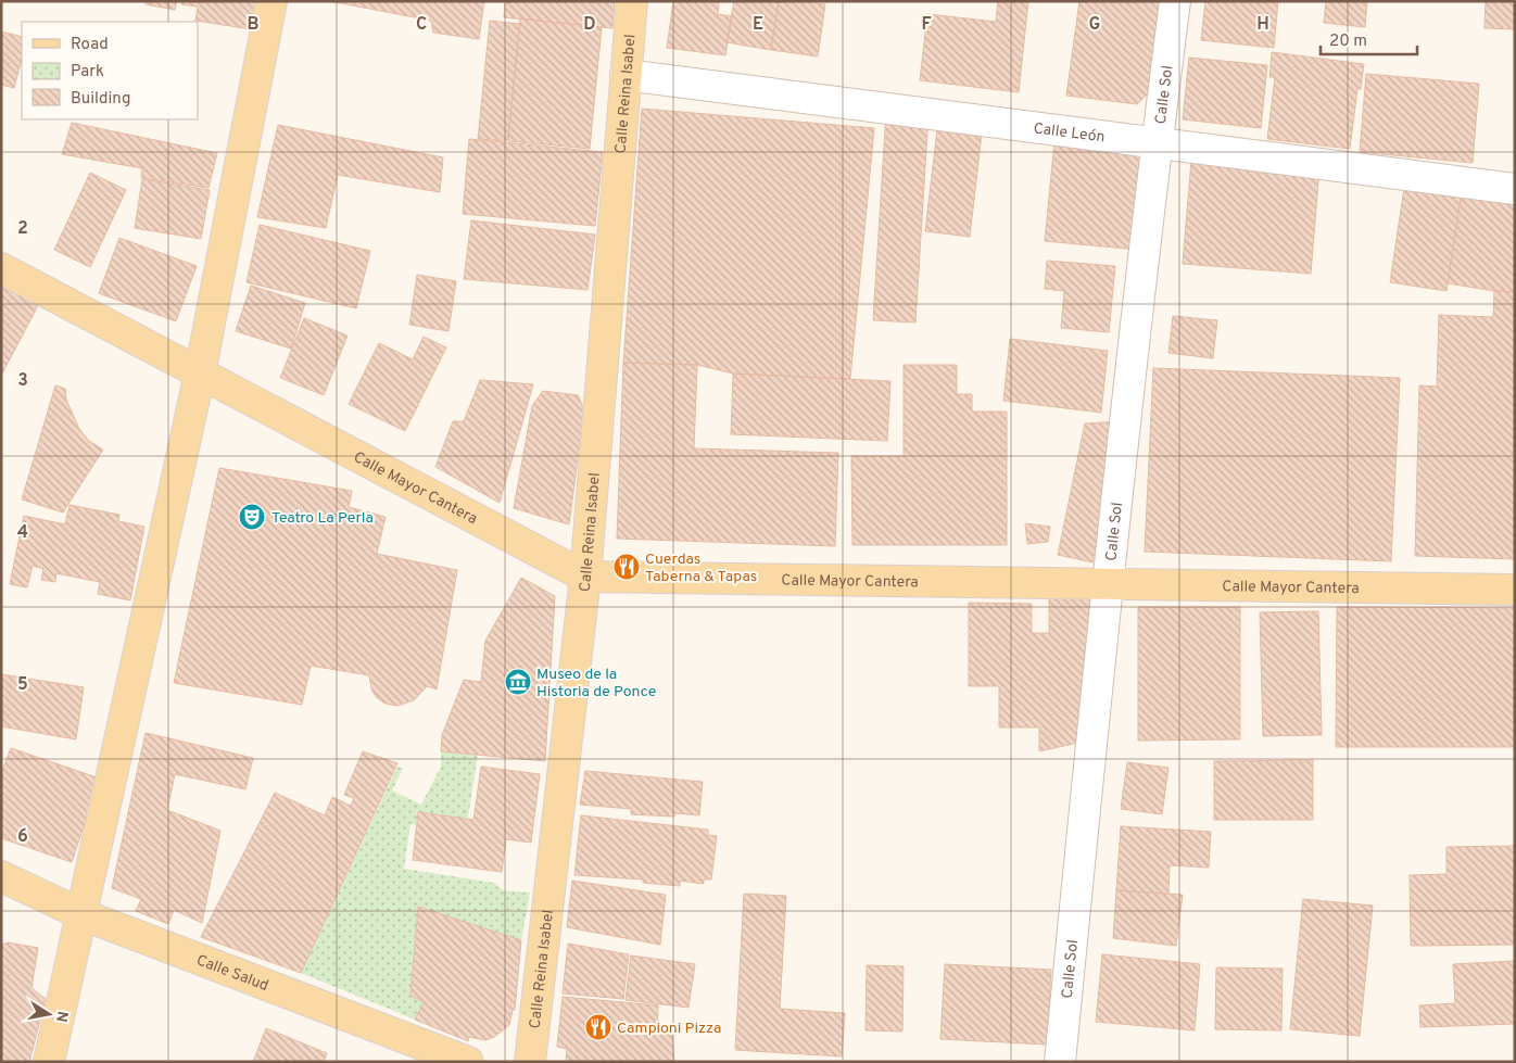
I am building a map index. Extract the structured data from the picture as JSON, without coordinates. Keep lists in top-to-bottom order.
{
  "streets": {
    "main road": ["Calle Reina Isabel", "Calle Mayor Cantera", "Calle Salud"],
    "street": ["Calle Sol", "Calle León"]
  },
  "crossings": [
    ["Calle Reina Isabel", "Calle León"],
    ["Calle Reina Isabel", "Calle Mayor Cantera"],
    ["Calle Sol", "Calle León"],
    ["Calle Sol", "Calle Mayor Cantera"]
  ],
  "places": {
    "theatre": ["Teatro La Perla"],
    "restaurant": ["Cuerdas Taberna & Tapas", "Campioni Pizza"],
    "museum": ["Museo de la Historia de Ponce"]
  },
  "legend": ["Road", "Park", "Building"],
  "scale_bar": "20 m",
  "north": "right",
  "grid": {
    "columns": [
      "B",
      "C",
      "D",
      "E",
      "F",
      "G",
      "H"
    ],
    "rows": [
      "2",
      "3",
      "4",
      "5",
      "6"
    ]
  }
}
